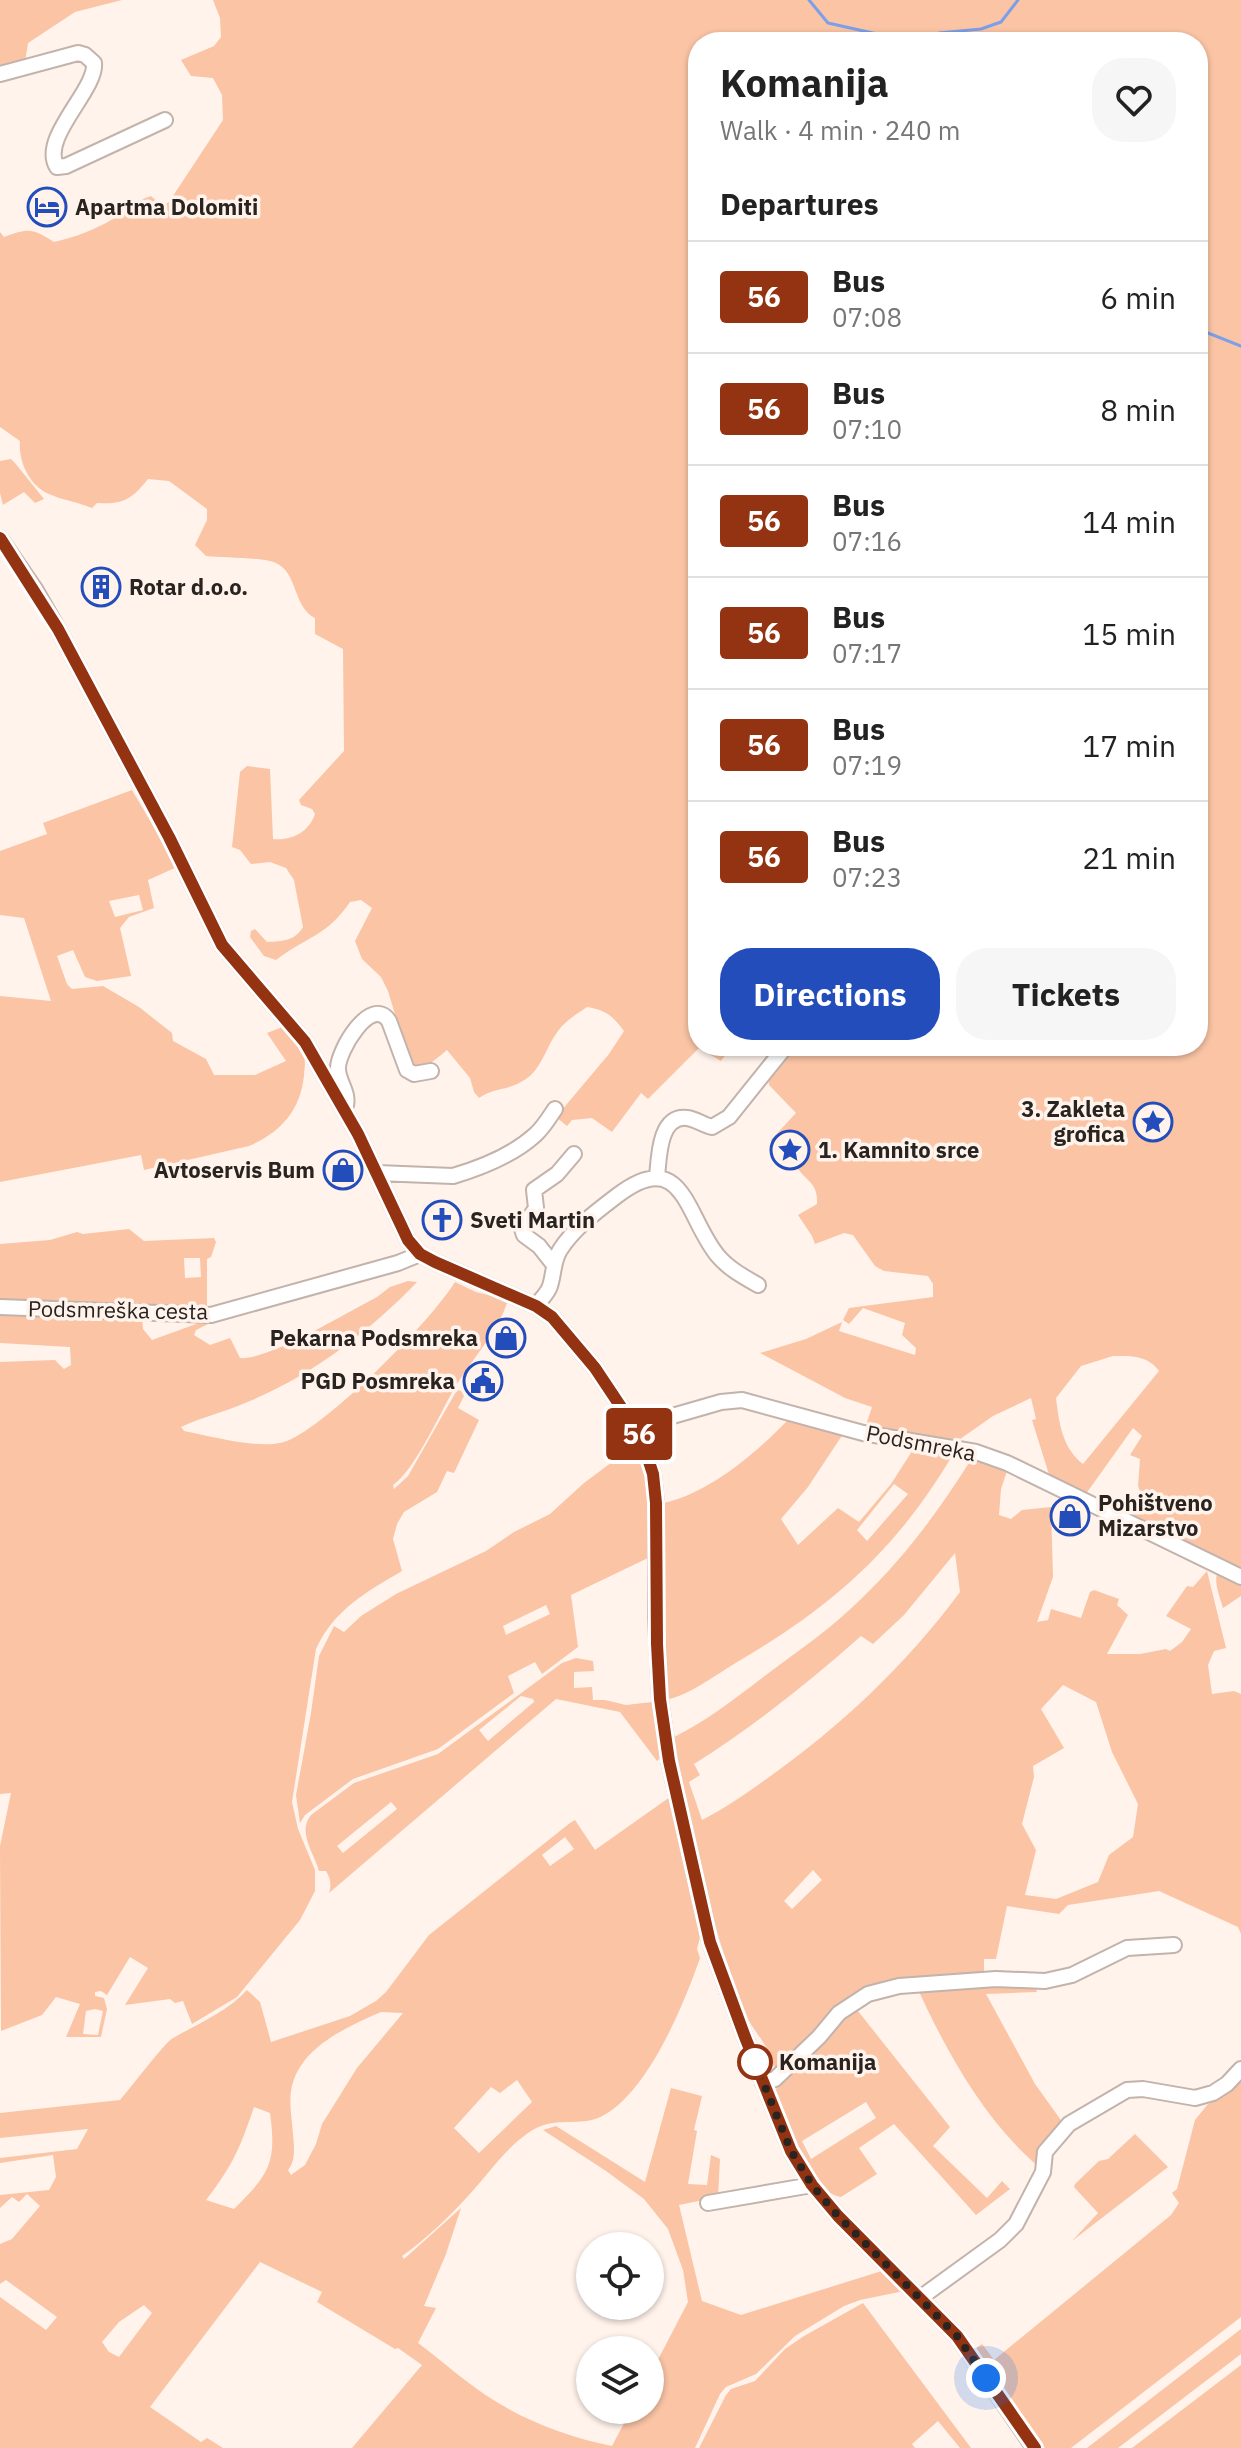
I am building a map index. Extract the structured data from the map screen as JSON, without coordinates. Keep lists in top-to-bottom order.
{
  "streets": {
    "street": ["Podsmreška cesta", "Podsmreka"]
  },
  "places": {
    "hotel": ["Apartma Dolomiti"],
    "building": ["Rotar d.o.o."],
    "place": ["3. Zakleta grofica", "1. Kamnito srce"],
    "shop": ["Avtoservis Bum", "Pekarna Podsmreka", "Pohištveno Mizarstvo"],
    "church": ["Sveti Martin"],
    "public building": ["PGD Posmreka"],
    "other": ["Komanija"]
  },
  "lines": ["bus line 56"],
  "page": {
    "on_map": "56",
    "heading": [
      ["Komanija", "Walk · 4 min · 240 m"],
      "Departures"
    ],
    "list": [
      {
        "mark": "56",
        "name": "Bus",
        "note": "07:08",
        "value": "6 min"
      },
      {
        "mark": "56",
        "name": "Bus",
        "note": "07:10",
        "value": "8 min"
      },
      {
        "mark": "56",
        "name": "Bus",
        "note": "07:16",
        "value": "14 min"
      },
      {
        "mark": "56",
        "name": "Bus",
        "note": "07:17",
        "value": "15 min"
      },
      {
        "mark": "56",
        "name": "Bus",
        "note": "07:19",
        "value": "17 min"
      },
      {
        "mark": "56",
        "name": "Bus",
        "note": "07:23",
        "value": "21 min"
      }
    ],
    "buttons": ["Directions", "Tickets"]
  }
}
